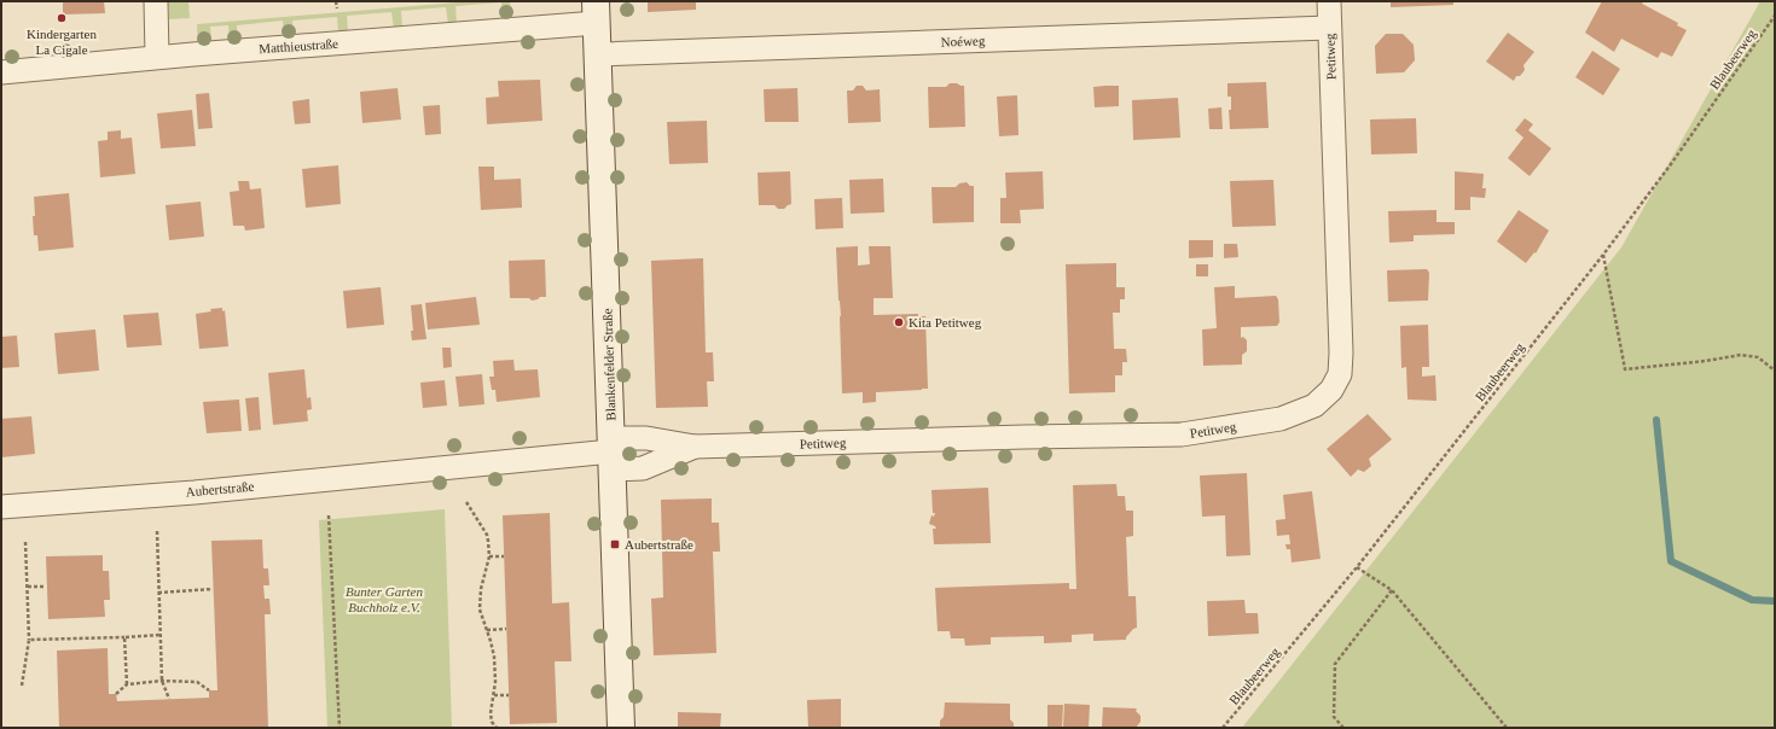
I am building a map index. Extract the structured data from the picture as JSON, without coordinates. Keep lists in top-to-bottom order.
{
  "streets": {
    "street": [
      "Noéweg",
      "Matthieustraße",
      "Petitweg",
      "Blankenfelder Straße",
      "Aubertstraße"
    ],
    "path": ["Blaubeerweg"]
  },
  "crossings": [
    ["Noéweg", "Petitweg"],
    ["Noéweg", "Blankenfelder Straße"],
    ["Matthieustraße", "Blankenfelder Straße"],
    ["Petitweg", "Blankenfelder Straße"],
    ["Petitweg", "Aubertstraße"],
    ["Blankenfelder Straße", "Aubertstraße"]
  ],
  "parks": ["Bunter Garten Buchholz e.V."],
  "places": {
    "other": ["Kindergarten La Cigale", "Kita Petitweg"],
    "transit": ["Aubertstraße"]
  }
}
